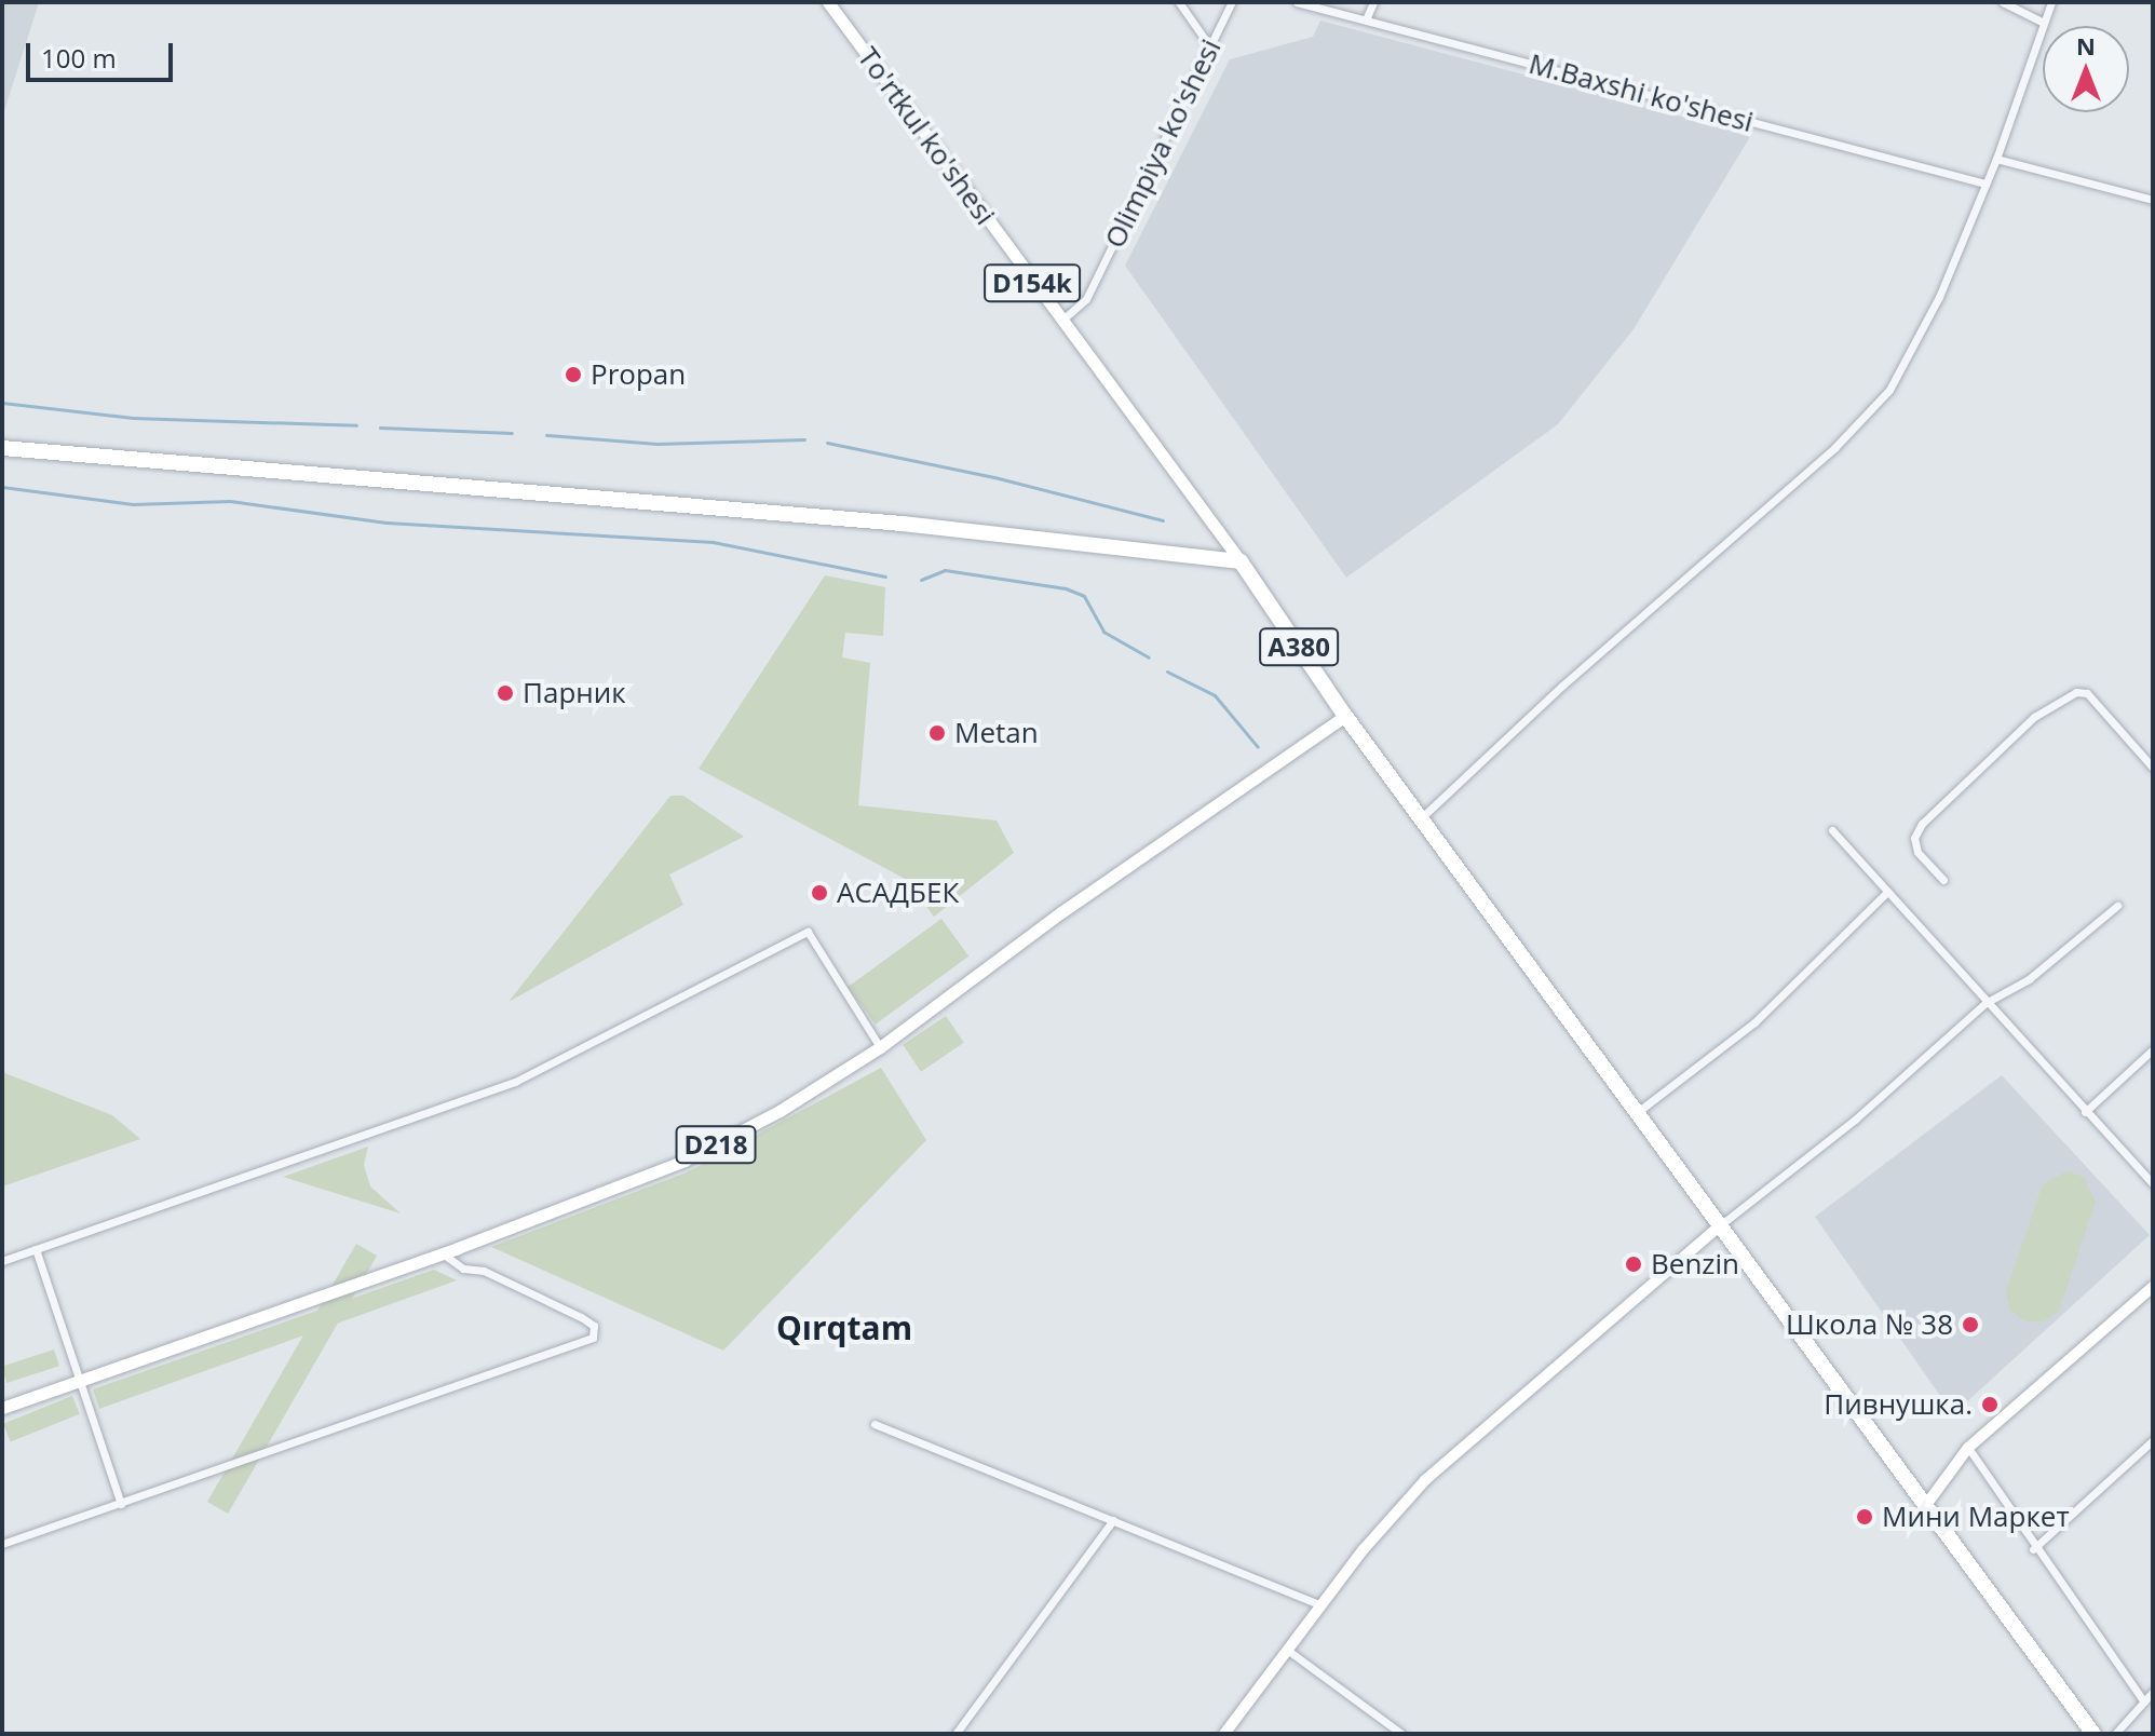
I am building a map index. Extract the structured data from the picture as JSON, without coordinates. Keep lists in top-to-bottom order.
{
  "streets": {
    "highway": ["A380"],
    "main road": ["To'rtkul ko'shesi", "D154k", "D218"],
    "street": ["M.Baxshi ko'shesi", "Olimpiya ko'shesi"]
  },
  "crossings": [
    ["To'rtkul ko'shesi", "Olimpiya ko'shesi"],
    ["To'rtkul ko'shesi", "A380"],
    ["A380", "D218"]
  ],
  "districts": ["Qırqtam"],
  "places": [
    "Propan",
    "Парник",
    "Metan",
    "АСАДБЕК",
    "Benzin",
    "Школа № 38",
    "Пивнушка.",
    "Мини Маркет"
  ],
  "scale_bar": "100 m",
  "north": "top"
}
